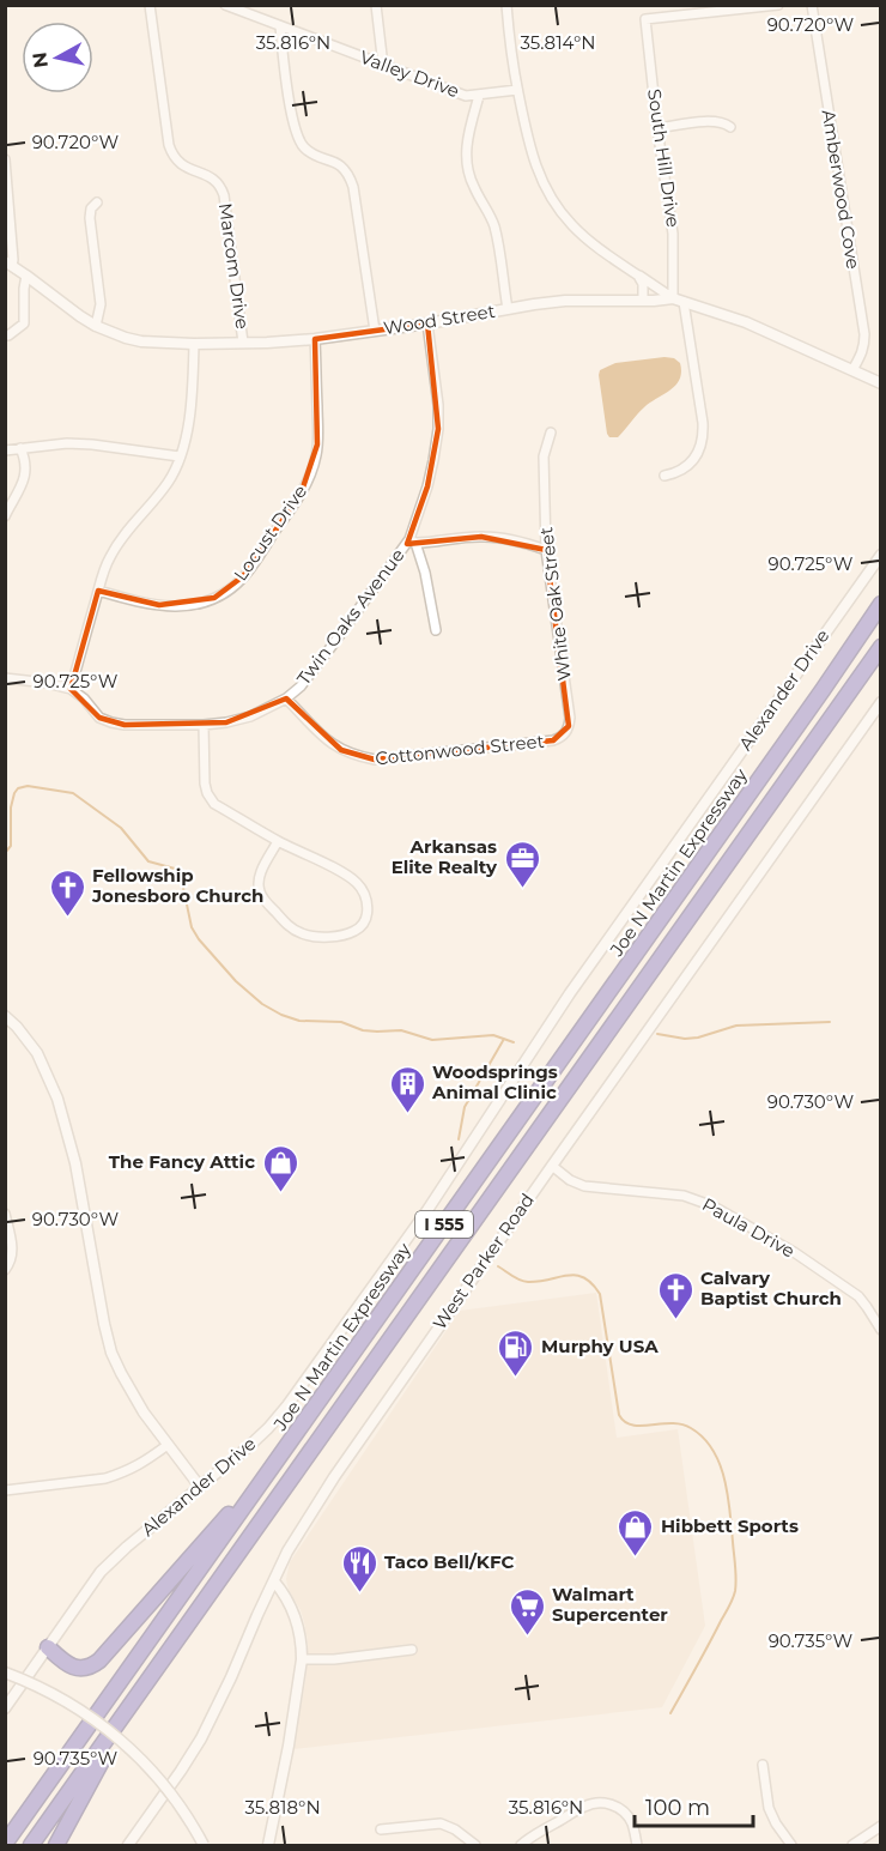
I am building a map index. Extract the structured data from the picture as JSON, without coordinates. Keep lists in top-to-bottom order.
{
  "streets": {
    "highway": ["Joe N Martin Expressway", "I 555"],
    "street": [
      "Valley Drive",
      "South Hill Drive",
      "Amberwood Cove",
      "Marcom Drive",
      "Wood Street",
      "Locust Drive",
      "White Oak Street",
      "Twin Oaks Avenue",
      "Alexander Drive",
      "Cottonwood Street",
      "Paula Drive",
      "West Parker Road"
    ]
  },
  "crossings": [
    ["South Hill Drive", "Wood Street"],
    ["Amberwood Cove", "Wood Street"],
    ["Marcom Drive", "Wood Street"],
    ["Wood Street", "Locust Drive"],
    ["Wood Street", "Twin Oaks Avenue"],
    ["White Oak Street", "Cottonwood Street"],
    ["Twin Oaks Avenue", "Cottonwood Street"],
    ["Paula Drive", "West Parker Road"]
  ],
  "places": {
    "office": ["Arkansas Elite Realty"],
    "church": ["Fellowship Jonesboro Church", "Calvary Baptist Church"],
    "building": ["Woodsprings Animal Clinic"],
    "shop": ["The Fancy Attic", "Hibbett Sports"],
    "fuel station": ["Murphy USA"],
    "restaurant": ["Taco Bell/KFC"],
    "supermarket": ["Walmart Supercenter"]
  },
  "scale_bar": "100 m",
  "north": "left",
  "coordinates": [
    "90.720°W",
    "35.816°N",
    "35.814°N",
    "90.725°W",
    "90.730°W",
    "90.735°W",
    "35.818°N"
  ]
}
